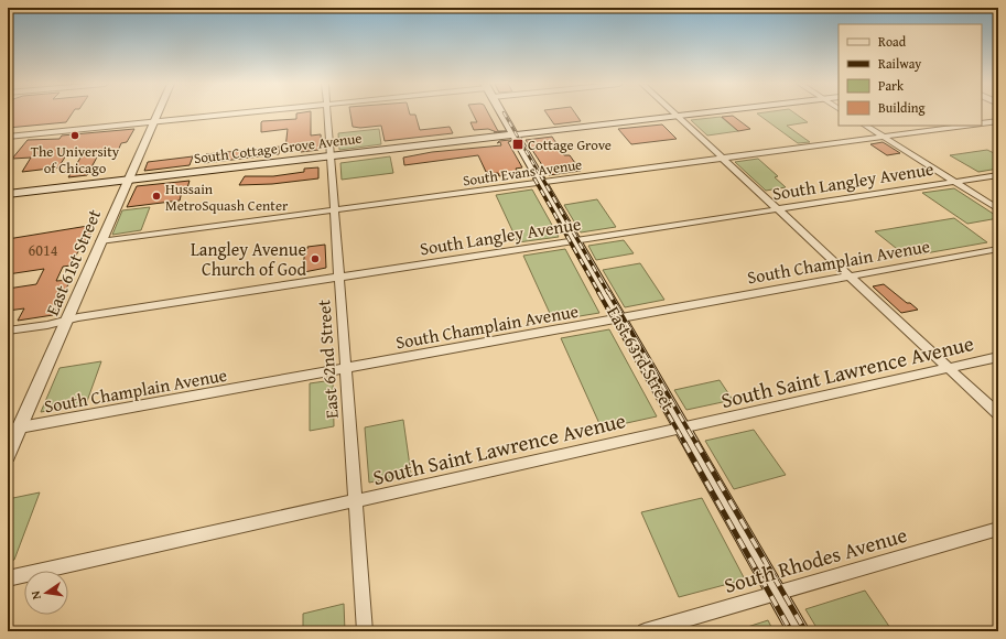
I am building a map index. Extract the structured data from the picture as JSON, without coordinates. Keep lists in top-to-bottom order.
{
  "streets": {
    "main road": ["South Cottage Grove Avenue", "East 63rd Street"],
    "street": [
      "South Evans Avenue",
      "South Langley Avenue",
      "South Champlain Avenue",
      "East 61st Street",
      "East 62nd Street",
      "South Saint Lawrence Avenue",
      "South Rhodes Avenue"
    ]
  },
  "crossings": [
    ["South Cottage Grove Avenue", "East 61st Street"],
    ["South Cottage Grove Avenue", "East 63rd Street"],
    ["South Cottage Grove Avenue", "East 62nd Street"],
    ["South Evans Avenue", "East 61st Street"],
    ["South Evans Avenue", "East 63rd Street"],
    ["South Evans Avenue", "East 62nd Street"],
    ["South Langley Avenue", "East 61st Street"],
    ["South Langley Avenue", "East 63rd Street"],
    ["South Langley Avenue", "East 62nd Street"],
    ["South Champlain Avenue", "East 61st Street"],
    ["South Champlain Avenue", "East 63rd Street"],
    ["South Champlain Avenue", "East 62nd Street"],
    ["East 63rd Street", "South Saint Lawrence Avenue"],
    ["East 63rd Street", "South Rhodes Avenue"],
    ["East 62nd Street", "South Saint Lawrence Avenue"]
  ],
  "places": {
    "other": ["The University of Chicago", "Hussain MetroSquash Center", "Langley Avenue Church of God"],
    "transit": ["Cottage Grove"]
  },
  "house_numbers": ["6014"],
  "legend": [
    "Road",
    "Railway",
    "Park",
    "Building"
  ],
  "north": "left"
}
